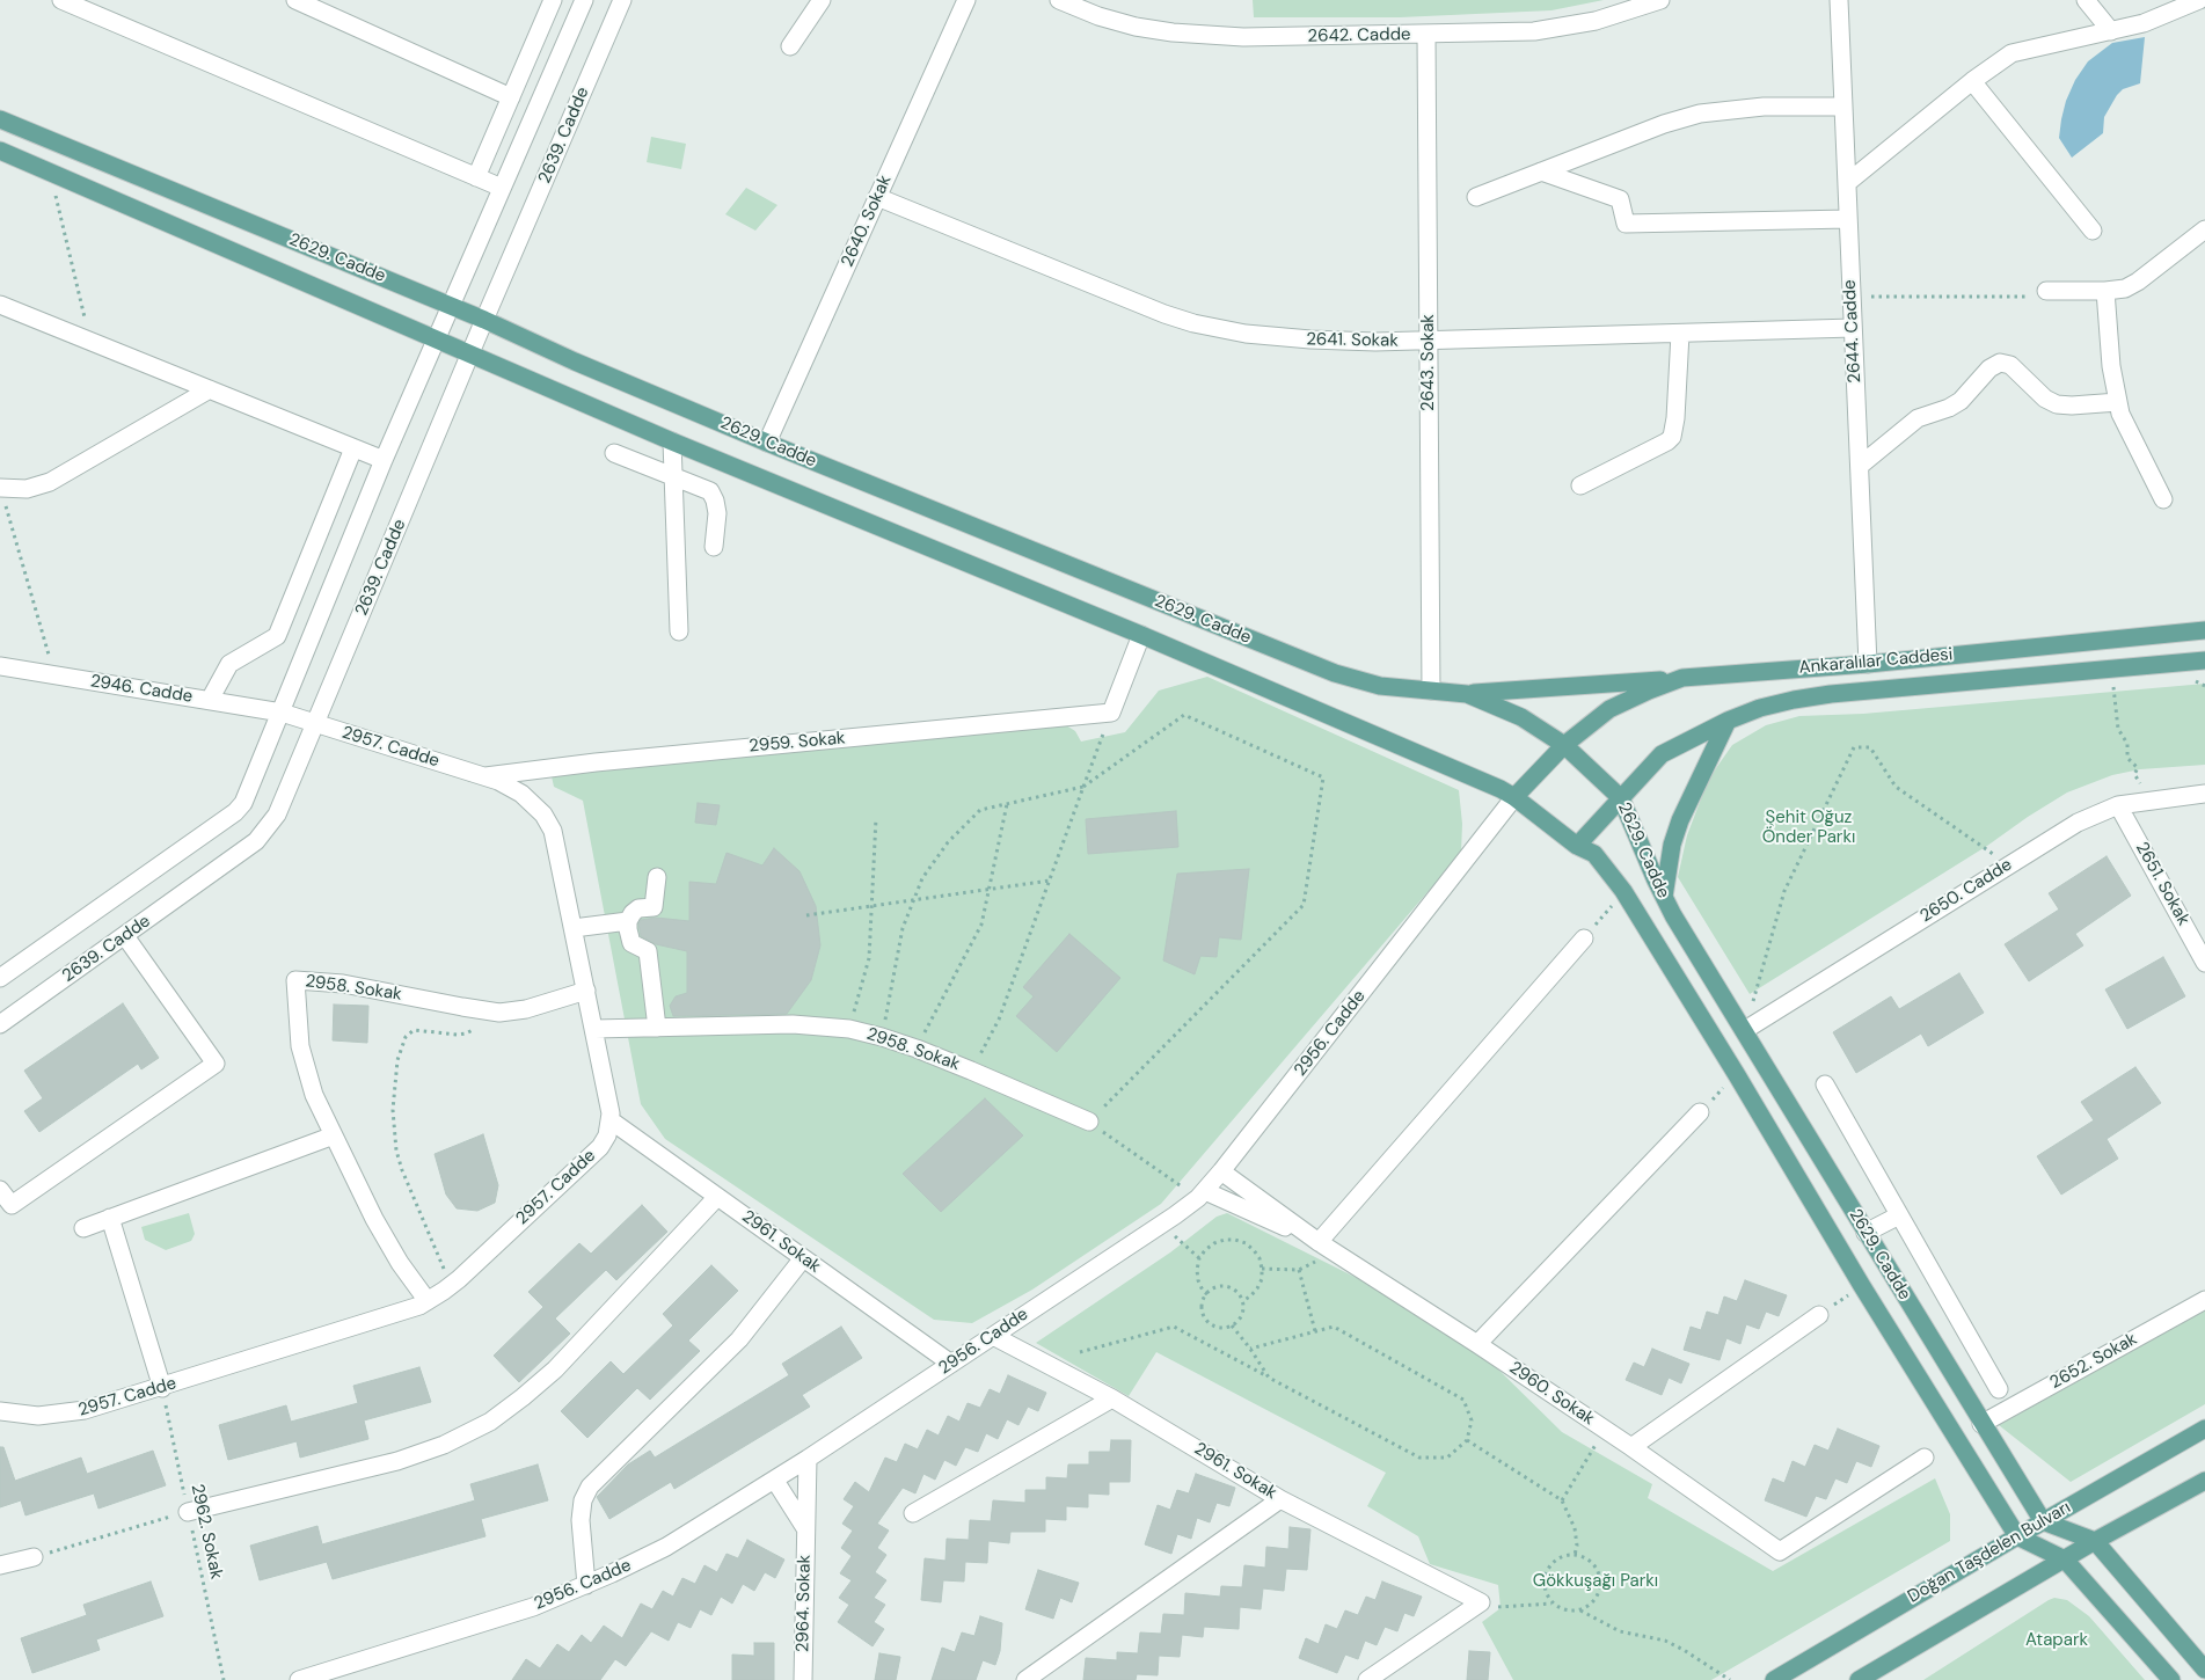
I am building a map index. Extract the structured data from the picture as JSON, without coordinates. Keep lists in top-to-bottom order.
{
  "streets": {
    "main road": ["2629. Cadde", "Ankaralılar Caddesi", "Doğan Taşdelen Bulvarı"],
    "street": [
      "2642. Cadde",
      "2639. Cadde",
      "2640. Sokak",
      "2644. Cadde",
      "2641. Sokak",
      "2643. Sokak",
      "2946. Cadde",
      "2959. Sokak",
      "2957. Cadde",
      "2651. Sokak",
      "2650. Cadde",
      "2958. Sokak",
      "2956. Cadde",
      "2961. Sokak",
      "2652. Sokak",
      "2960. Sokak",
      "2964. Sokak"
    ],
    "path": ["2962. Sokak"]
  },
  "crossings": [
    ["2642. Cadde", "2643. Sokak"],
    ["2639. Cadde", "2629. Cadde"],
    ["2639. Cadde", "2946. Cadde"],
    ["2639. Cadde", "2957. Cadde"],
    ["2640. Sokak", "2629. Cadde"],
    ["2640. Sokak", "2641. Sokak"],
    ["2629. Cadde", "2643. Sokak"],
    ["2629. Cadde", "Ankaralılar Caddesi"],
    ["2629. Cadde", "2650. Cadde"],
    ["2629. Cadde", "2956. Cadde"],
    ["2629. Cadde", "2652. Sokak"],
    ["2629. Cadde", "Doğan Taşdelen Bulvarı"],
    ["2644. Cadde", "2641. Sokak"],
    ["2644. Cadde", "Ankaralılar Caddesi"],
    ["2641. Sokak", "2643. Sokak"],
    ["Ankaralılar Caddesi", "2956. Cadde"],
    ["2946. Cadde", "2957. Cadde"],
    ["2959. Sokak", "2957. Cadde"],
    ["2957. Cadde", "2958. Sokak"],
    ["2957. Cadde", "2961. Sokak"],
    ["2957. Cadde", "2962. Sokak"],
    ["2651. Sokak", "2650. Cadde"],
    ["2956. Cadde", "2961. Sokak"],
    ["2956. Cadde", "2960. Sokak"],
    ["2956. Cadde", "2964. Sokak"]
  ],
  "parks": ["Şehit Oğuz Önder Parkı", "Gökkuşağı Parkı", "Atapark"]
}
